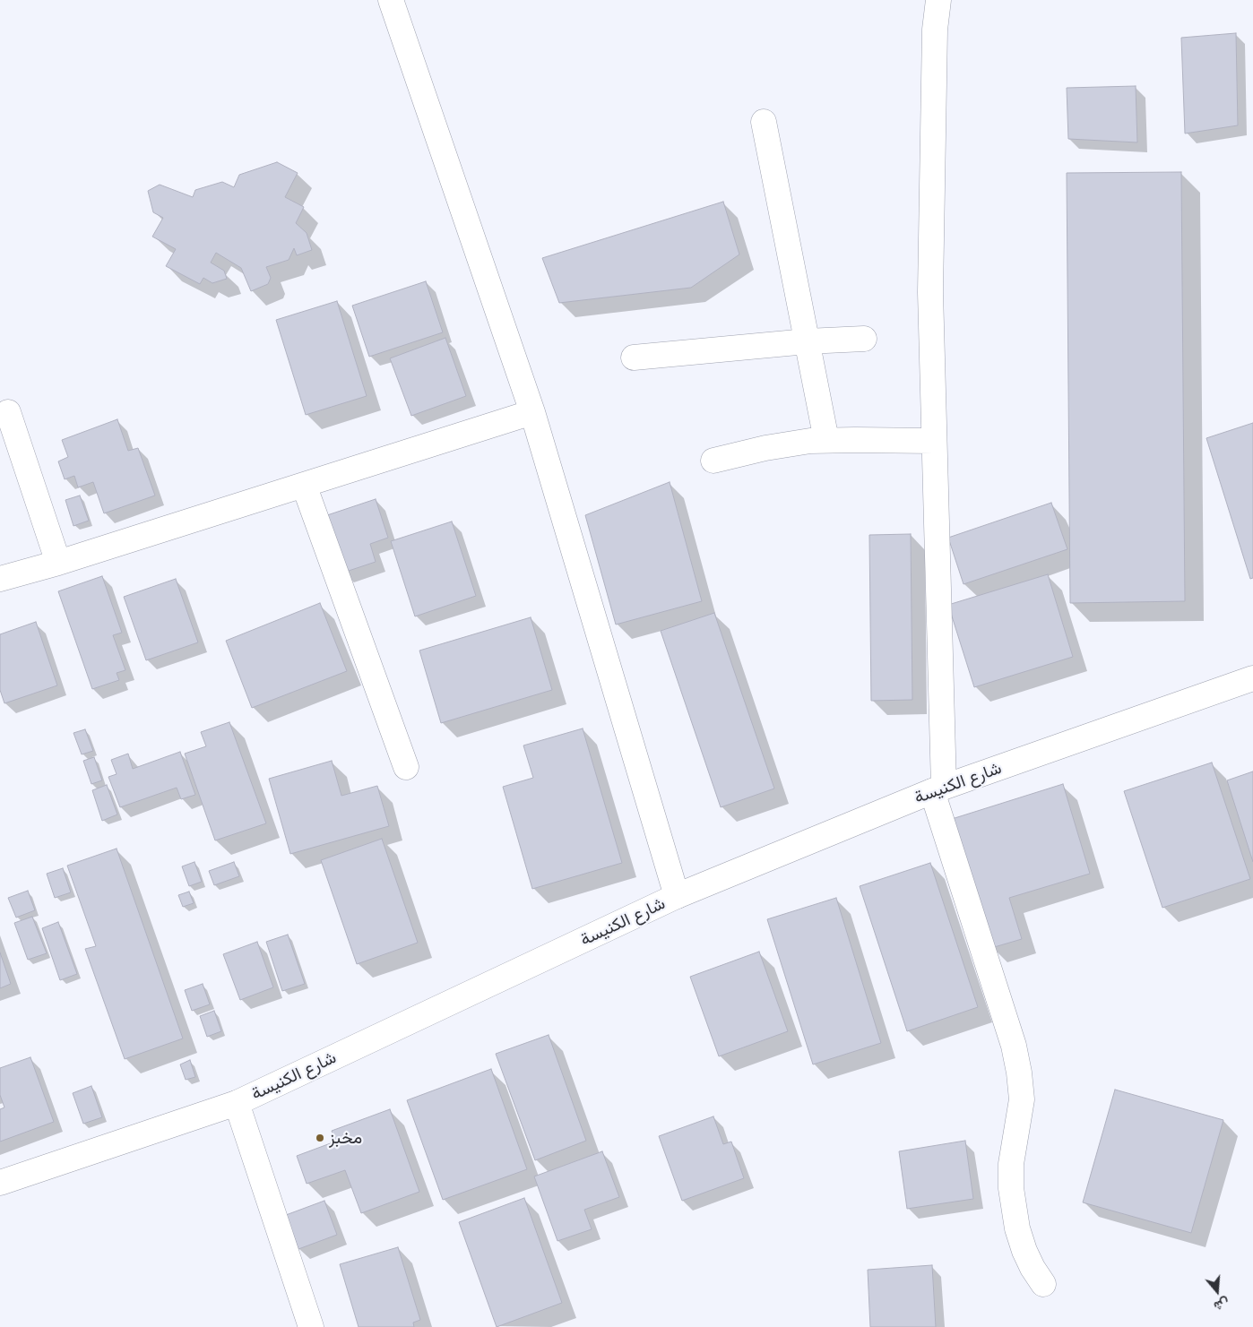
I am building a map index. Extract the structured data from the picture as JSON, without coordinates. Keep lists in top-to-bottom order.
{
  "streets": {
    "street": ["شارع الكنيسة"]
  },
  "places": ["مخبز"],
  "north": "bottom"
}
